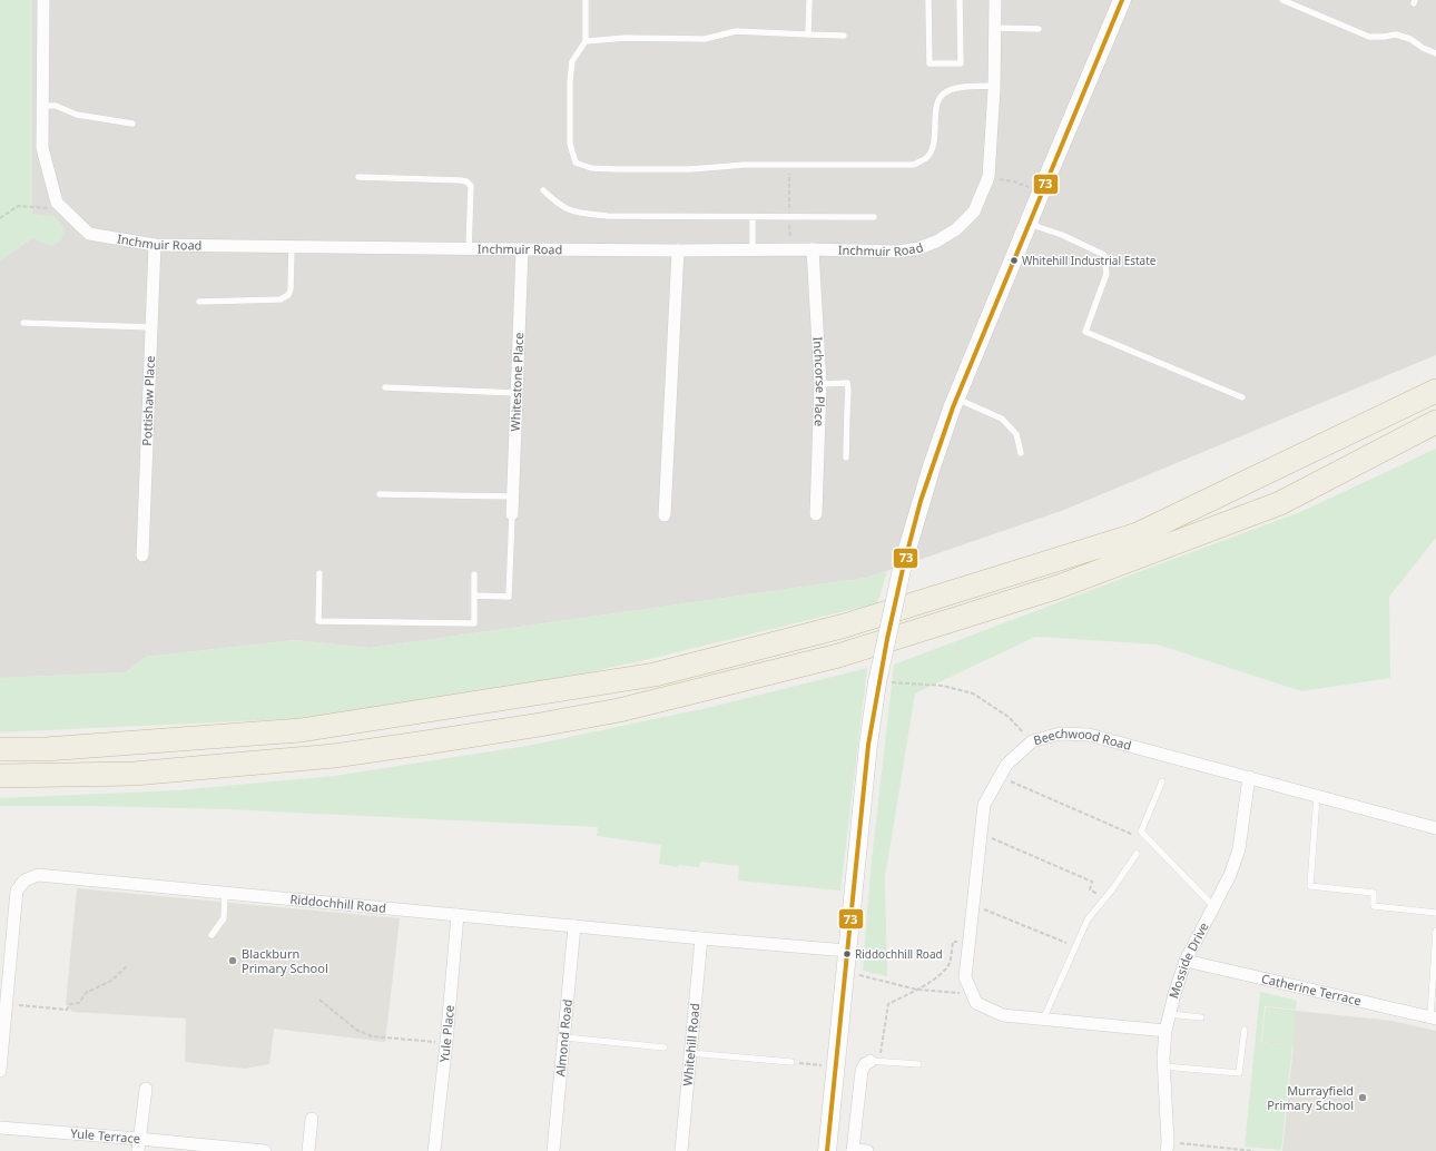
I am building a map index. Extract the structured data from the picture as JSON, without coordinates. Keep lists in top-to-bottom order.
{
  "streets": {
    "street": [
      "Inchmuir Road",
      "Whitestone Place",
      "Inchcorse Place",
      "Pottishaw Place",
      "Beechwood Road",
      "Riddochhill Road",
      "Mosside Drive",
      "Catherine Terrace",
      "Yule Place",
      "Almond Road",
      "Whitehill Road",
      "Yule Terrace"
    ]
  },
  "crossings": [
    ["Inchmuir Road", "Whitestone Place"],
    ["Inchmuir Road", "Inchcorse Place"],
    ["Inchmuir Road", "Pottishaw Place"],
    ["Beechwood Road", "Mosside Drive"],
    ["Riddochhill Road", "Yule Place"],
    ["Riddochhill Road", "Almond Road"],
    ["Riddochhill Road", "Whitehill Road"],
    ["Mosside Drive", "Catherine Terrace"]
  ],
  "places": [
    "Whitehill Industrial Estate",
    "Riddochhill Road",
    "Blackburn Primary School",
    "Murrayfield Primary School"
  ],
  "lines": ["transit line 73"]
}
